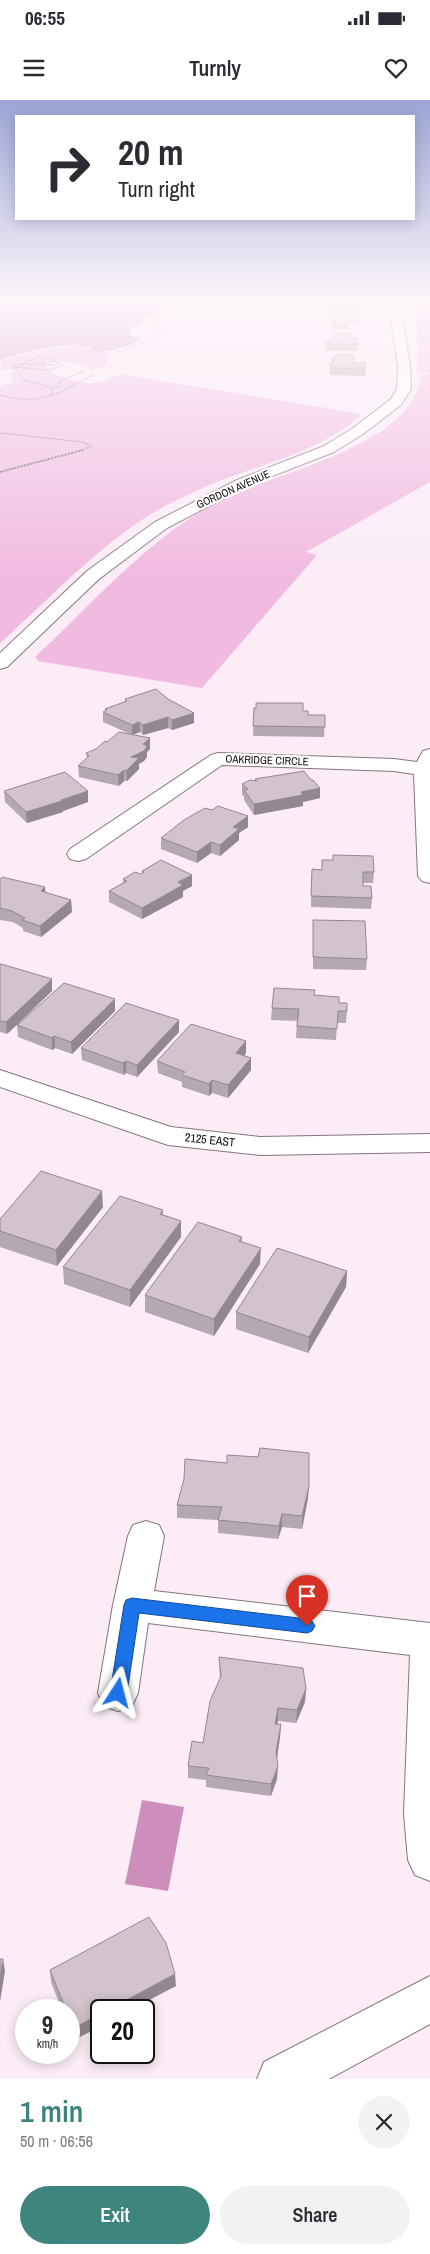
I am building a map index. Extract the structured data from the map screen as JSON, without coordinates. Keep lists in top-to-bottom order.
{
  "streets": {
    "main road": ["GORDON AVENUE", "OAKRIDGE CIRCLE", "2125 EAST"]
  },
  "page": {
    "status": "06:55",
    "header": "Turnly",
    "turn": ["20 m", "Turn right"],
    "speed": "9 km/h",
    "limit": "20",
    "heading": ["1 min", "50 m · 06:56"],
    "buttons": ["Exit", "Share"]
  }
}
